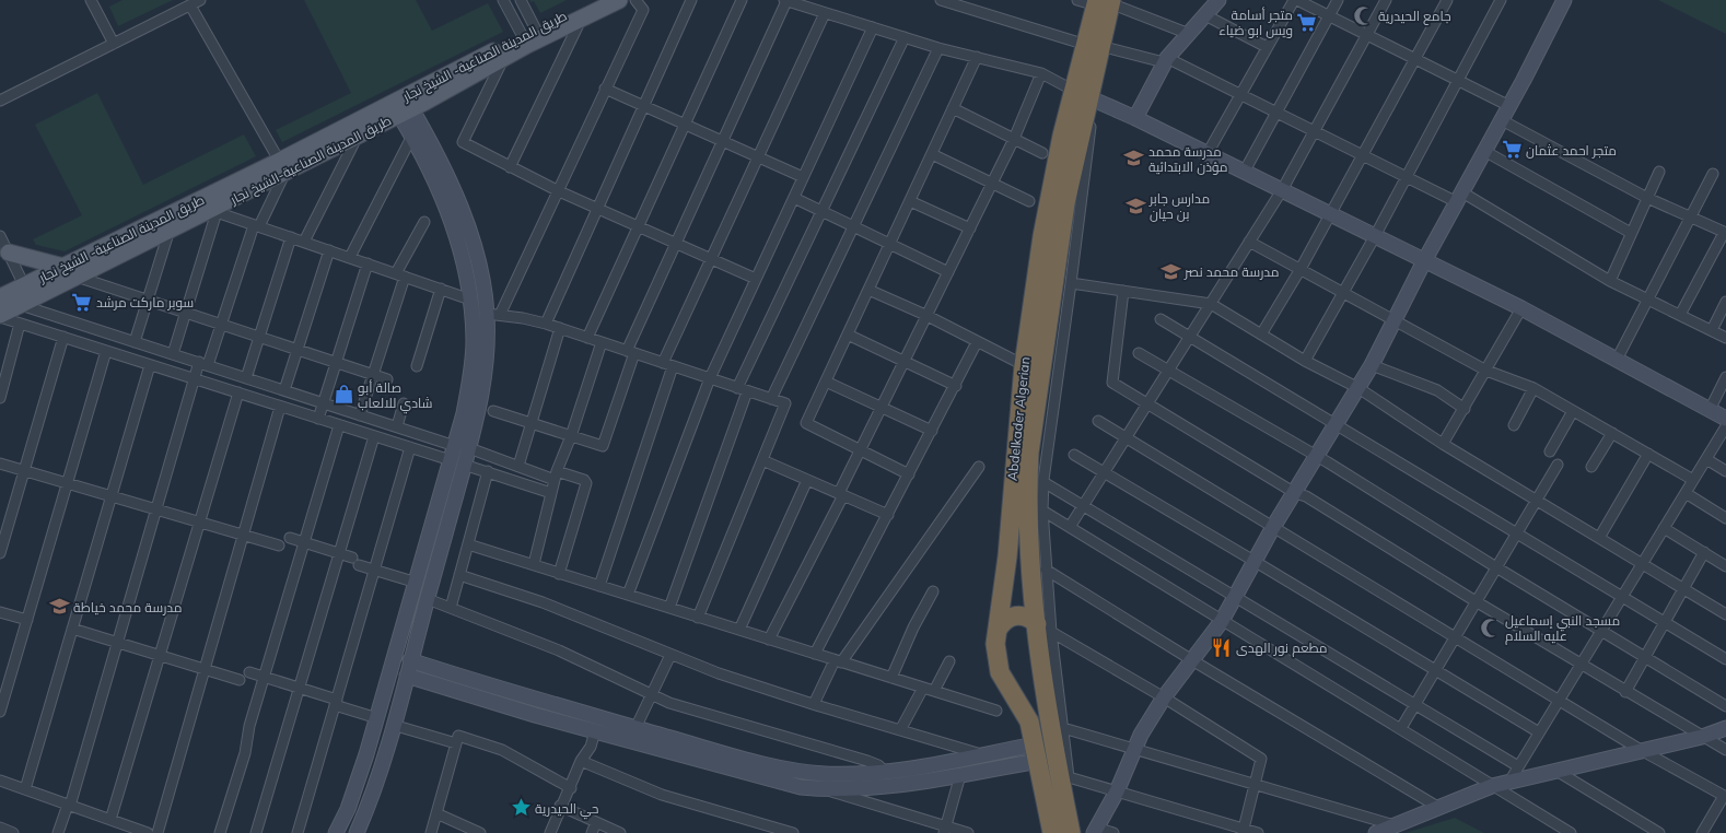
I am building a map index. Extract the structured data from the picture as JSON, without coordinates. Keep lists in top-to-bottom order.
{
  "streets": {
    "highway": ["Abdelkader Algerian"],
    "main road": ["طريق المدينة الصناعية- الشيخ نجار", "طريق المدينة الصناعية-الشيخ نجار"]
  },
  "crossings": [
    ["طريق المدينة الصناعية- الشيخ نجار", "طريق المدينة الصناعية-الشيخ نجار"]
  ],
  "places": {
    "mosque": ["جامع الحيدرية", "مسجد النبي إسماعيل عليه السلام"],
    "supermarket": ["متجر أسامة ويس ابو ضياء", "متجر احمد عثمان", "سوبر ماركت مرشد"],
    "school or university": [
      "مدرسة محمد مؤذن الابتدائية",
      "مدارس جابر بن حيان",
      "مدرسة محمد نصر",
      "مدرسة محمد خياطة"
    ],
    "shop": ["صالة أبو شادي للالعاب"],
    "restaurant": ["مطعم نور الهدى"],
    "place": ["حي الحيدرية"]
  }
}
